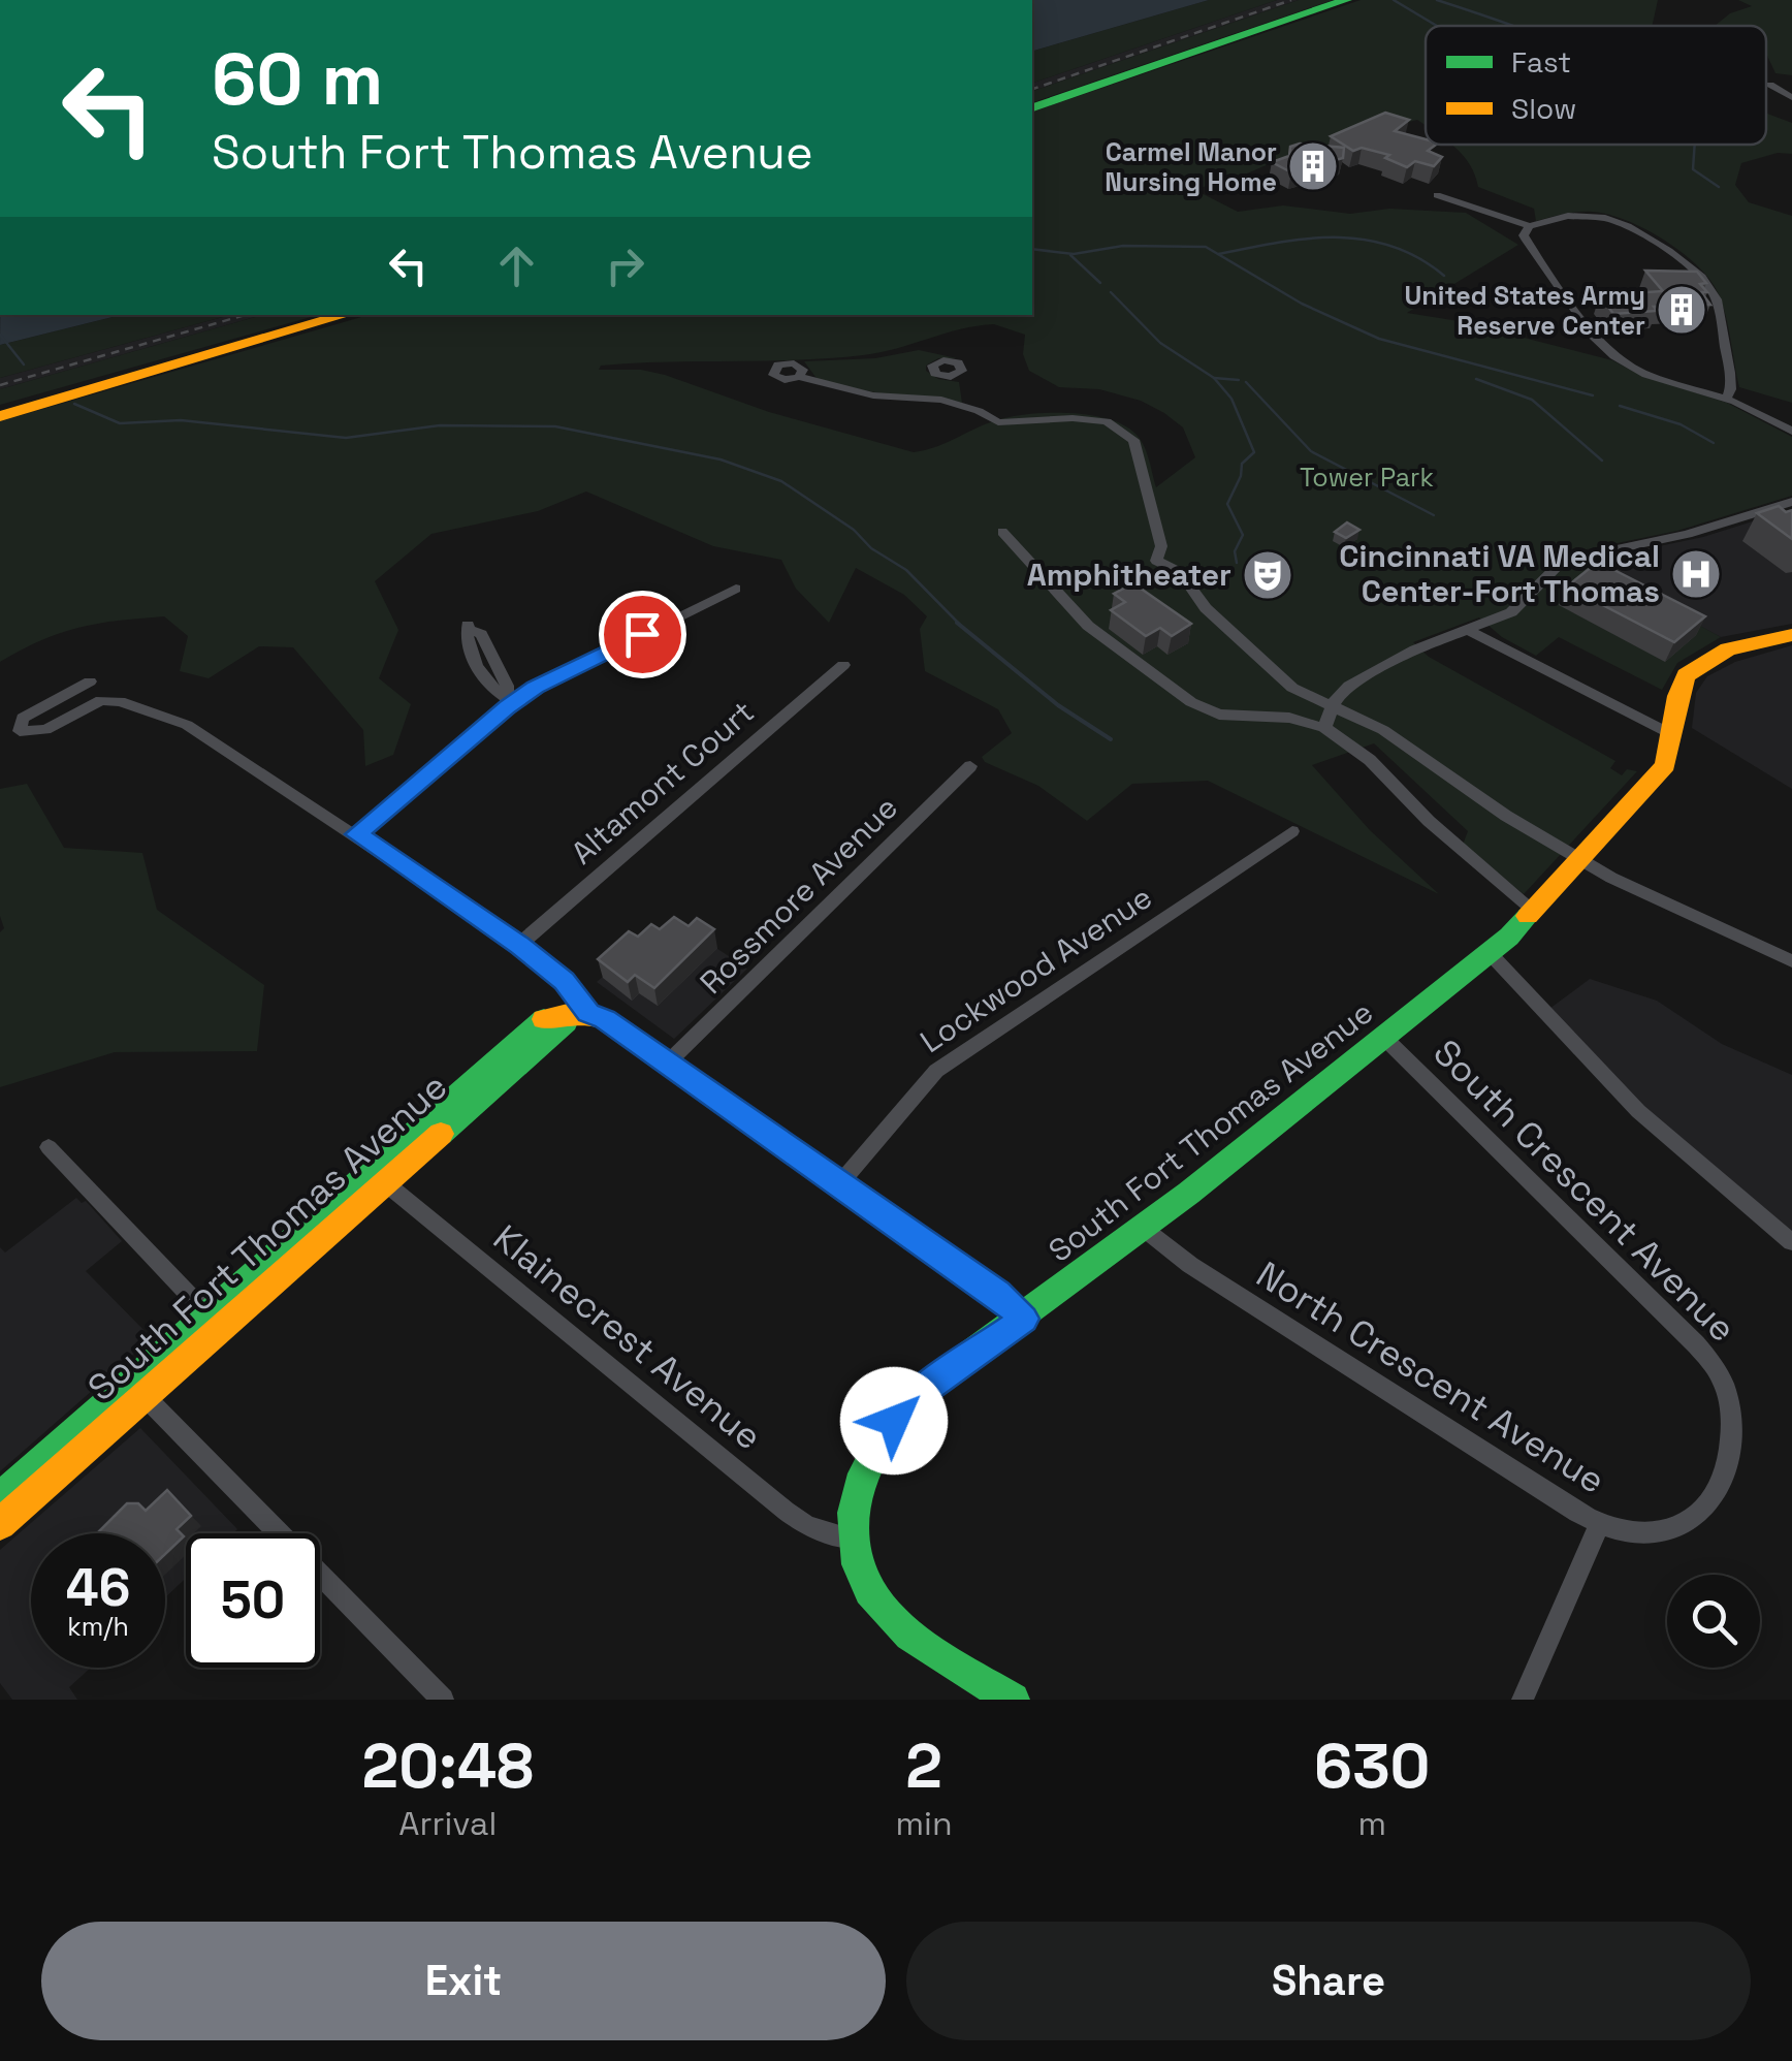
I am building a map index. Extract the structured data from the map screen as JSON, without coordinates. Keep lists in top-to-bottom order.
{
  "streets": {
    "main road": ["South Fort Thomas Avenue"],
    "street": [
      "Altamont Court",
      "Rossmore Avenue",
      "Lockwood Avenue",
      "South Crescent Avenue",
      "Klainecrest Avenue",
      "North Crescent Avenue"
    ]
  },
  "crossings": [
    ["South Fort Thomas Avenue", "South Crescent Avenue"],
    ["South Fort Thomas Avenue", "Klainecrest Avenue"],
    ["South Fort Thomas Avenue", "North Crescent Avenue"],
    ["South Crescent Avenue", "North Crescent Avenue"]
  ],
  "parks": ["Tower Park"],
  "places": {
    "building": ["Carmel Manor Nursing Home", "United States Army Reserve Center"],
    "hospital": ["Cincinnati VA Medical Center-Fort Thomas"],
    "theatre": ["Amphitheater"]
  },
  "legend": ["Fast", "Slow"],
  "page": {
    "turn": ["60 m", "South Fort Thomas Avenue"],
    "speed": "46 km/h",
    "limit": "50",
    "eta": [
      "20:48",
      "Arrival",
      "2",
      "min",
      "630",
      "m"
    ],
    "buttons": ["Exit", "Share"]
  }
}
